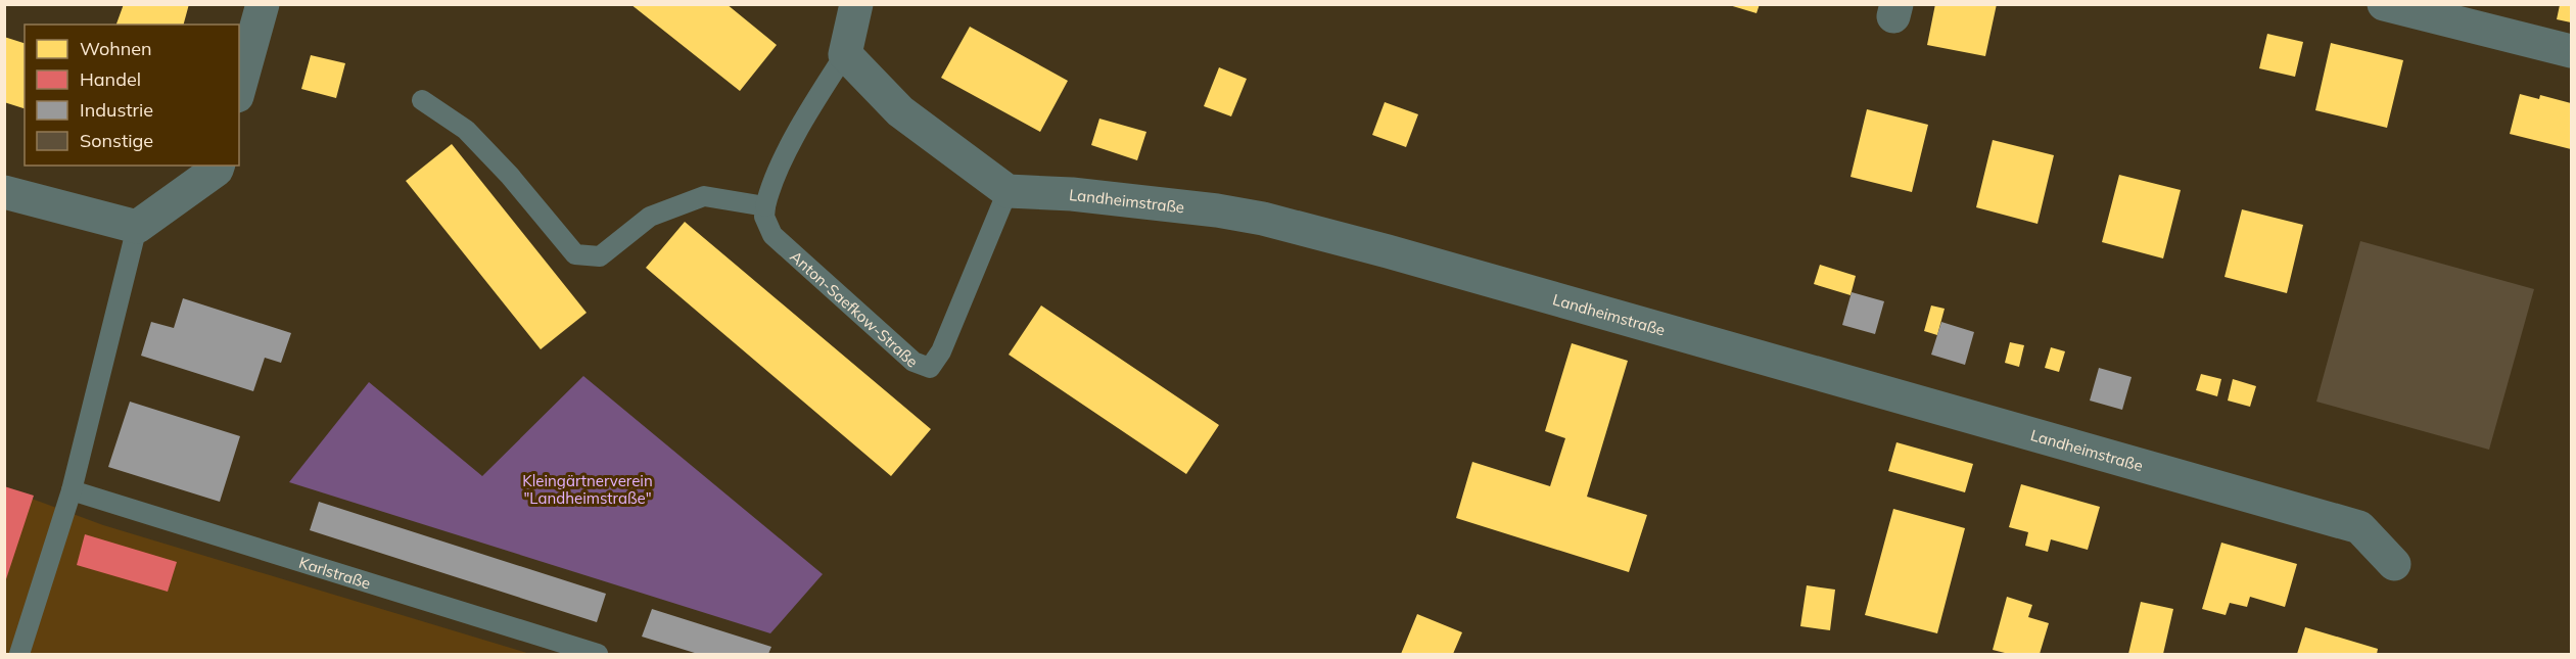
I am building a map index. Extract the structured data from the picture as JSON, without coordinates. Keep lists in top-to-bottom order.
{
  "streets": {
    "street": ["Landheimstraße"],
    "lane": ["Anton-Saefkow-Straße", "Karlstraße"]
  },
  "crossings": [
    ["Landheimstraße", "Anton-Saefkow-Straße"]
  ],
  "parks": ["Kleingärtnerverein \"Landheimstraße\""],
  "legend": [
    "Wohnen",
    "Handel",
    "Industrie",
    "Sonstige"
  ]
}
